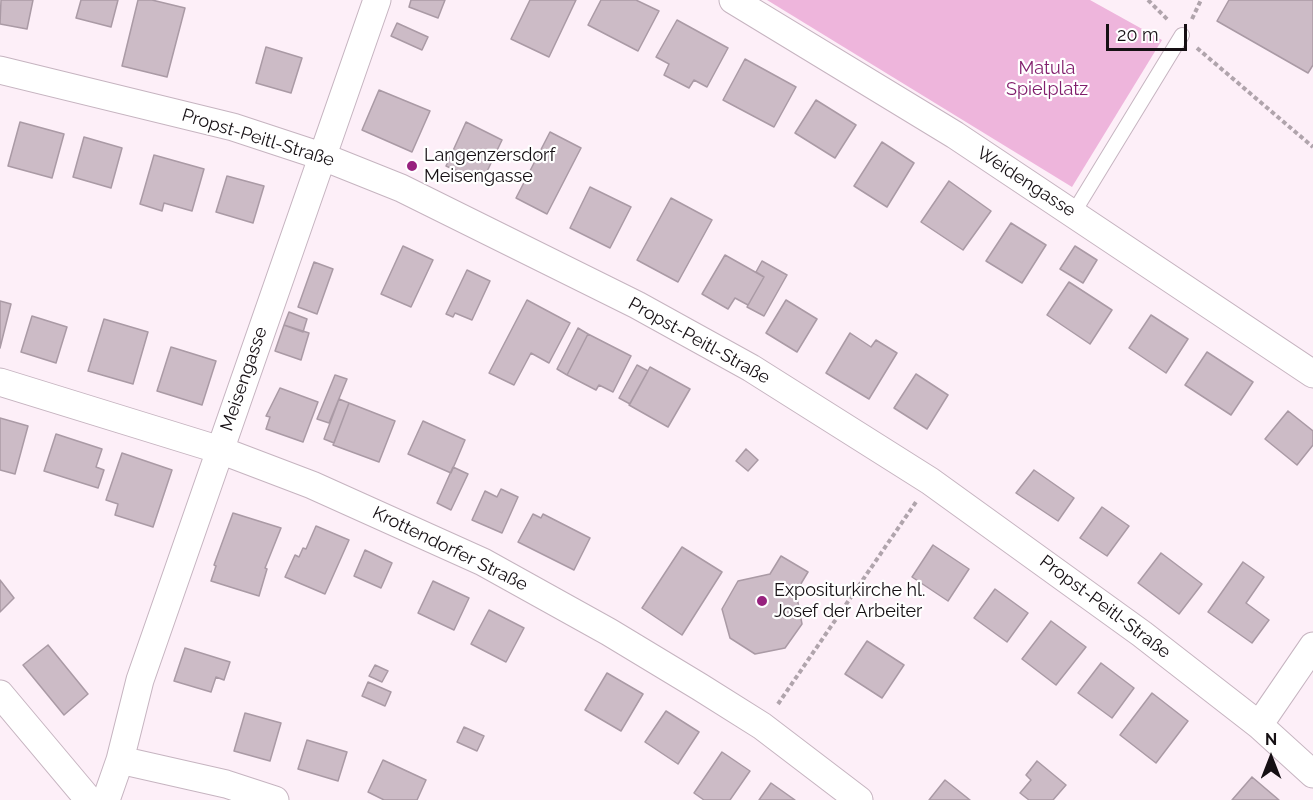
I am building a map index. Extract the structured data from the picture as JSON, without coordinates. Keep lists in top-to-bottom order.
{
  "streets": {
    "street": [
      "Propst-Peitl-Straße",
      "Weidengasse",
      "Meisengasse",
      "Krottendorfer Straße"
    ]
  },
  "crossings": [
    ["Propst-Peitl-Straße", "Meisengasse"],
    ["Meisengasse", "Krottendorfer Straße"]
  ],
  "parks": ["Matula Spielplatz"],
  "places": ["Langenzersdorf Meisengasse", "Expositurkirche hl. Josef der Arbeiter"],
  "scale_bar": "20 m",
  "north": "top"
}
